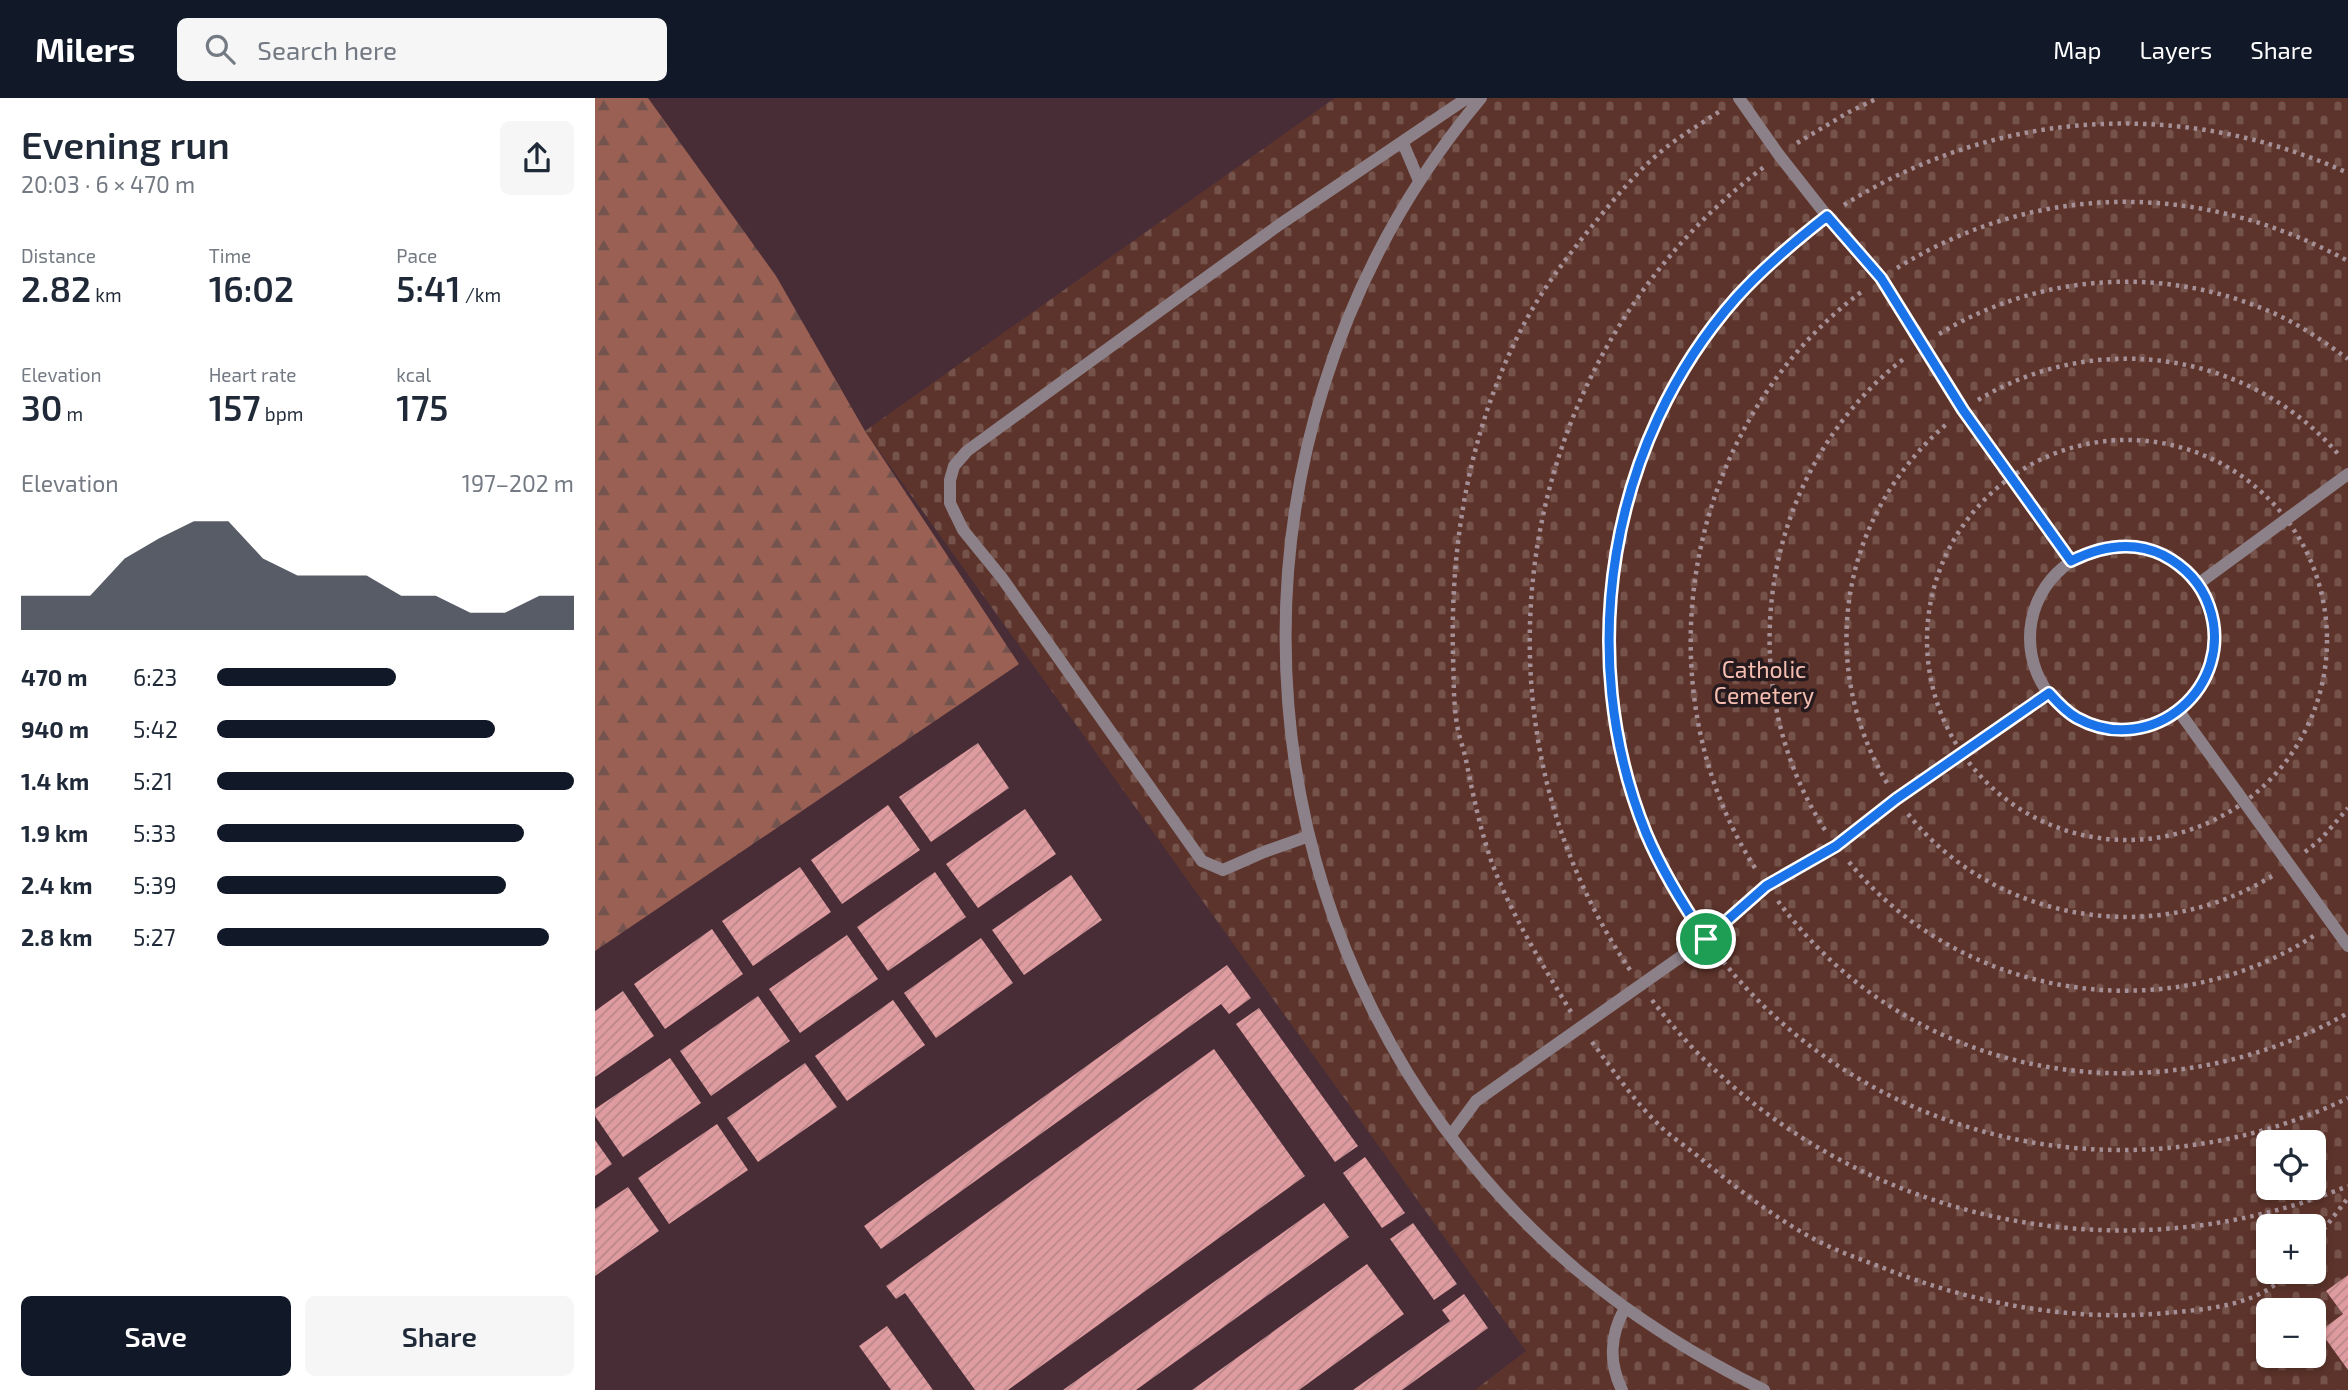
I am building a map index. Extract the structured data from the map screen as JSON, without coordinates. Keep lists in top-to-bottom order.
{
  "parks": ["Catholic Cemetery"],
  "page": {
    "header": "Milers",
    "search": "Search here",
    "nav": ["Map", "Layers", "Share"],
    "heading": ["Evening run", "20:03 · 6 × 470 m"],
    "stats": [
      ["Distance", "2.82 km"],
      ["Time", "16:02"],
      ["Pace", "5:41 /km"],
      ["Elevation", "30 m"],
      ["Heart rate", "157 bpm"],
      ["kcal", "175"]
    ],
    "chart": ["Elevation", "197–202 m"],
    "list": [
      {
        "name": "470 m",
        "note": "6:23"
      },
      {
        "name": "940 m",
        "note": "5:42"
      },
      {
        "name": "1.4 km",
        "note": "5:21"
      },
      {
        "name": "1.9 km",
        "note": "5:33"
      },
      {
        "name": "2.4 km",
        "note": "5:39"
      },
      {
        "name": "2.8 km",
        "note": "5:27"
      }
    ],
    "map_buttons": ["+", "−"],
    "buttons": ["Save", "Share"]
  }
}
